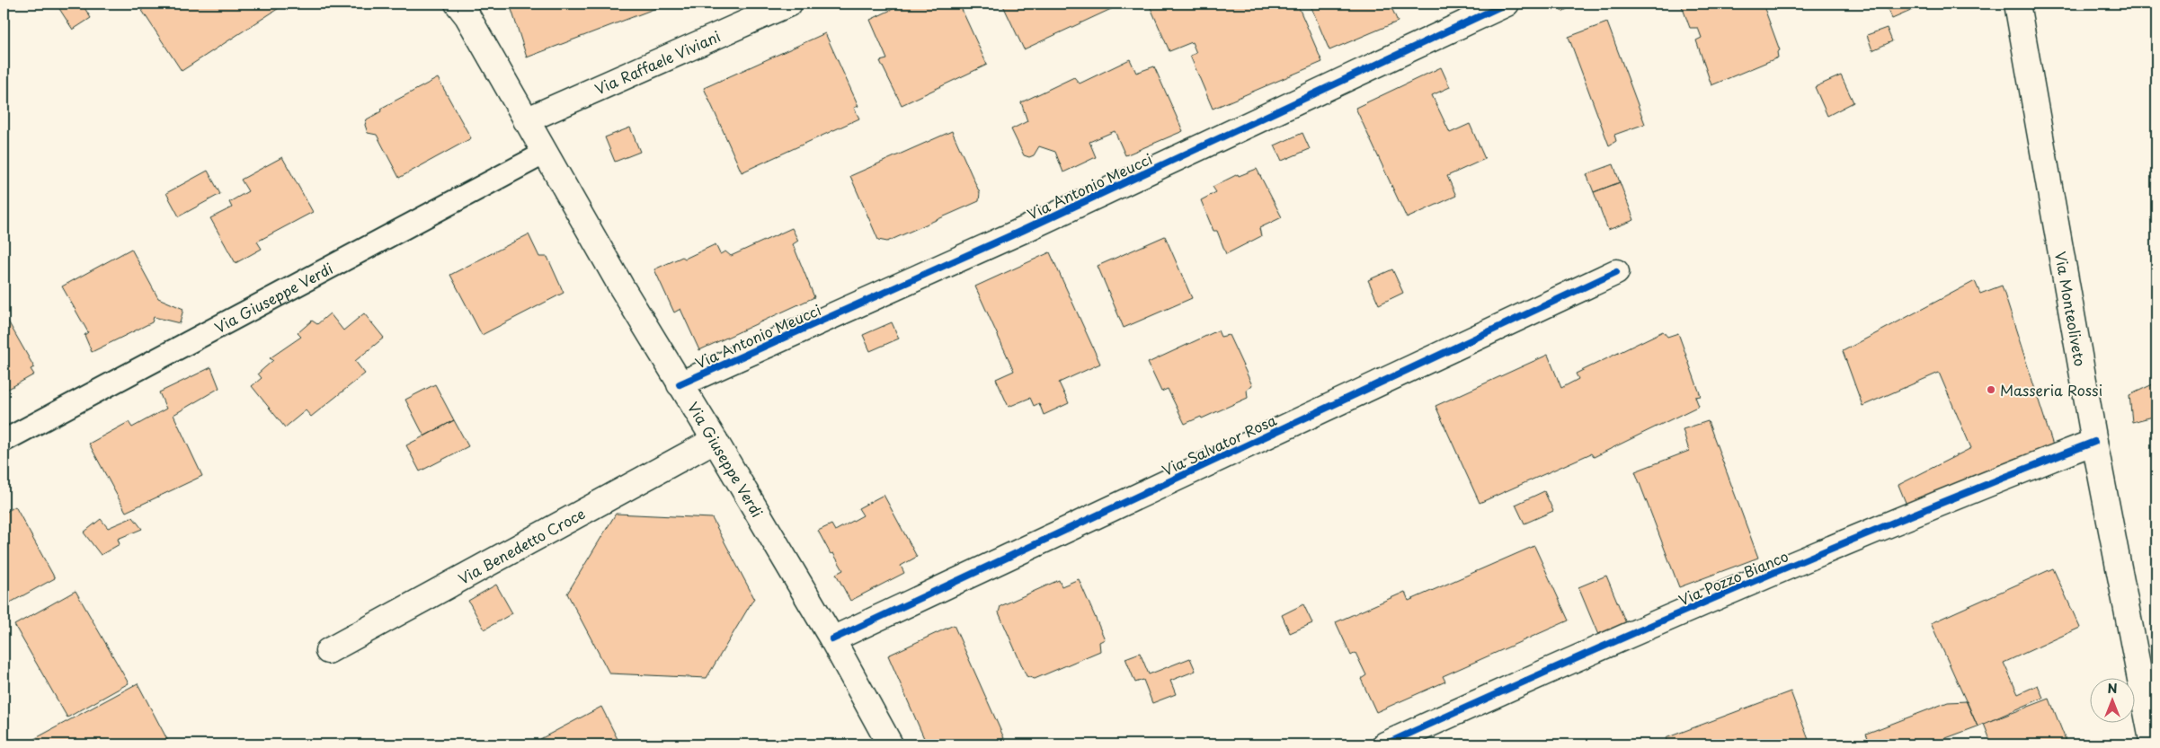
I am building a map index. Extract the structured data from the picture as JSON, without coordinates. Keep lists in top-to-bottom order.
{
  "streets": {
    "street": [
      "Via Raffaele Viviani",
      "Via Antonio Meucci",
      "Via Giuseppe Verdi",
      "Via Monteoliveto",
      "Via Salvator Rosa",
      "Via Benedetto Croce",
      "Via Pozzo Bianco"
    ]
  },
  "crossings": [
    ["Via Raffaele Viviani", "Via Giuseppe Verdi"],
    ["Via Antonio Meucci", "Via Giuseppe Verdi"],
    ["Via Giuseppe Verdi", "Via Salvator Rosa"],
    ["Via Giuseppe Verdi", "Via Benedetto Croce"],
    ["Via Monteoliveto", "Via Pozzo Bianco"]
  ],
  "places": ["Masseria Rossi"],
  "north": "top"
}
